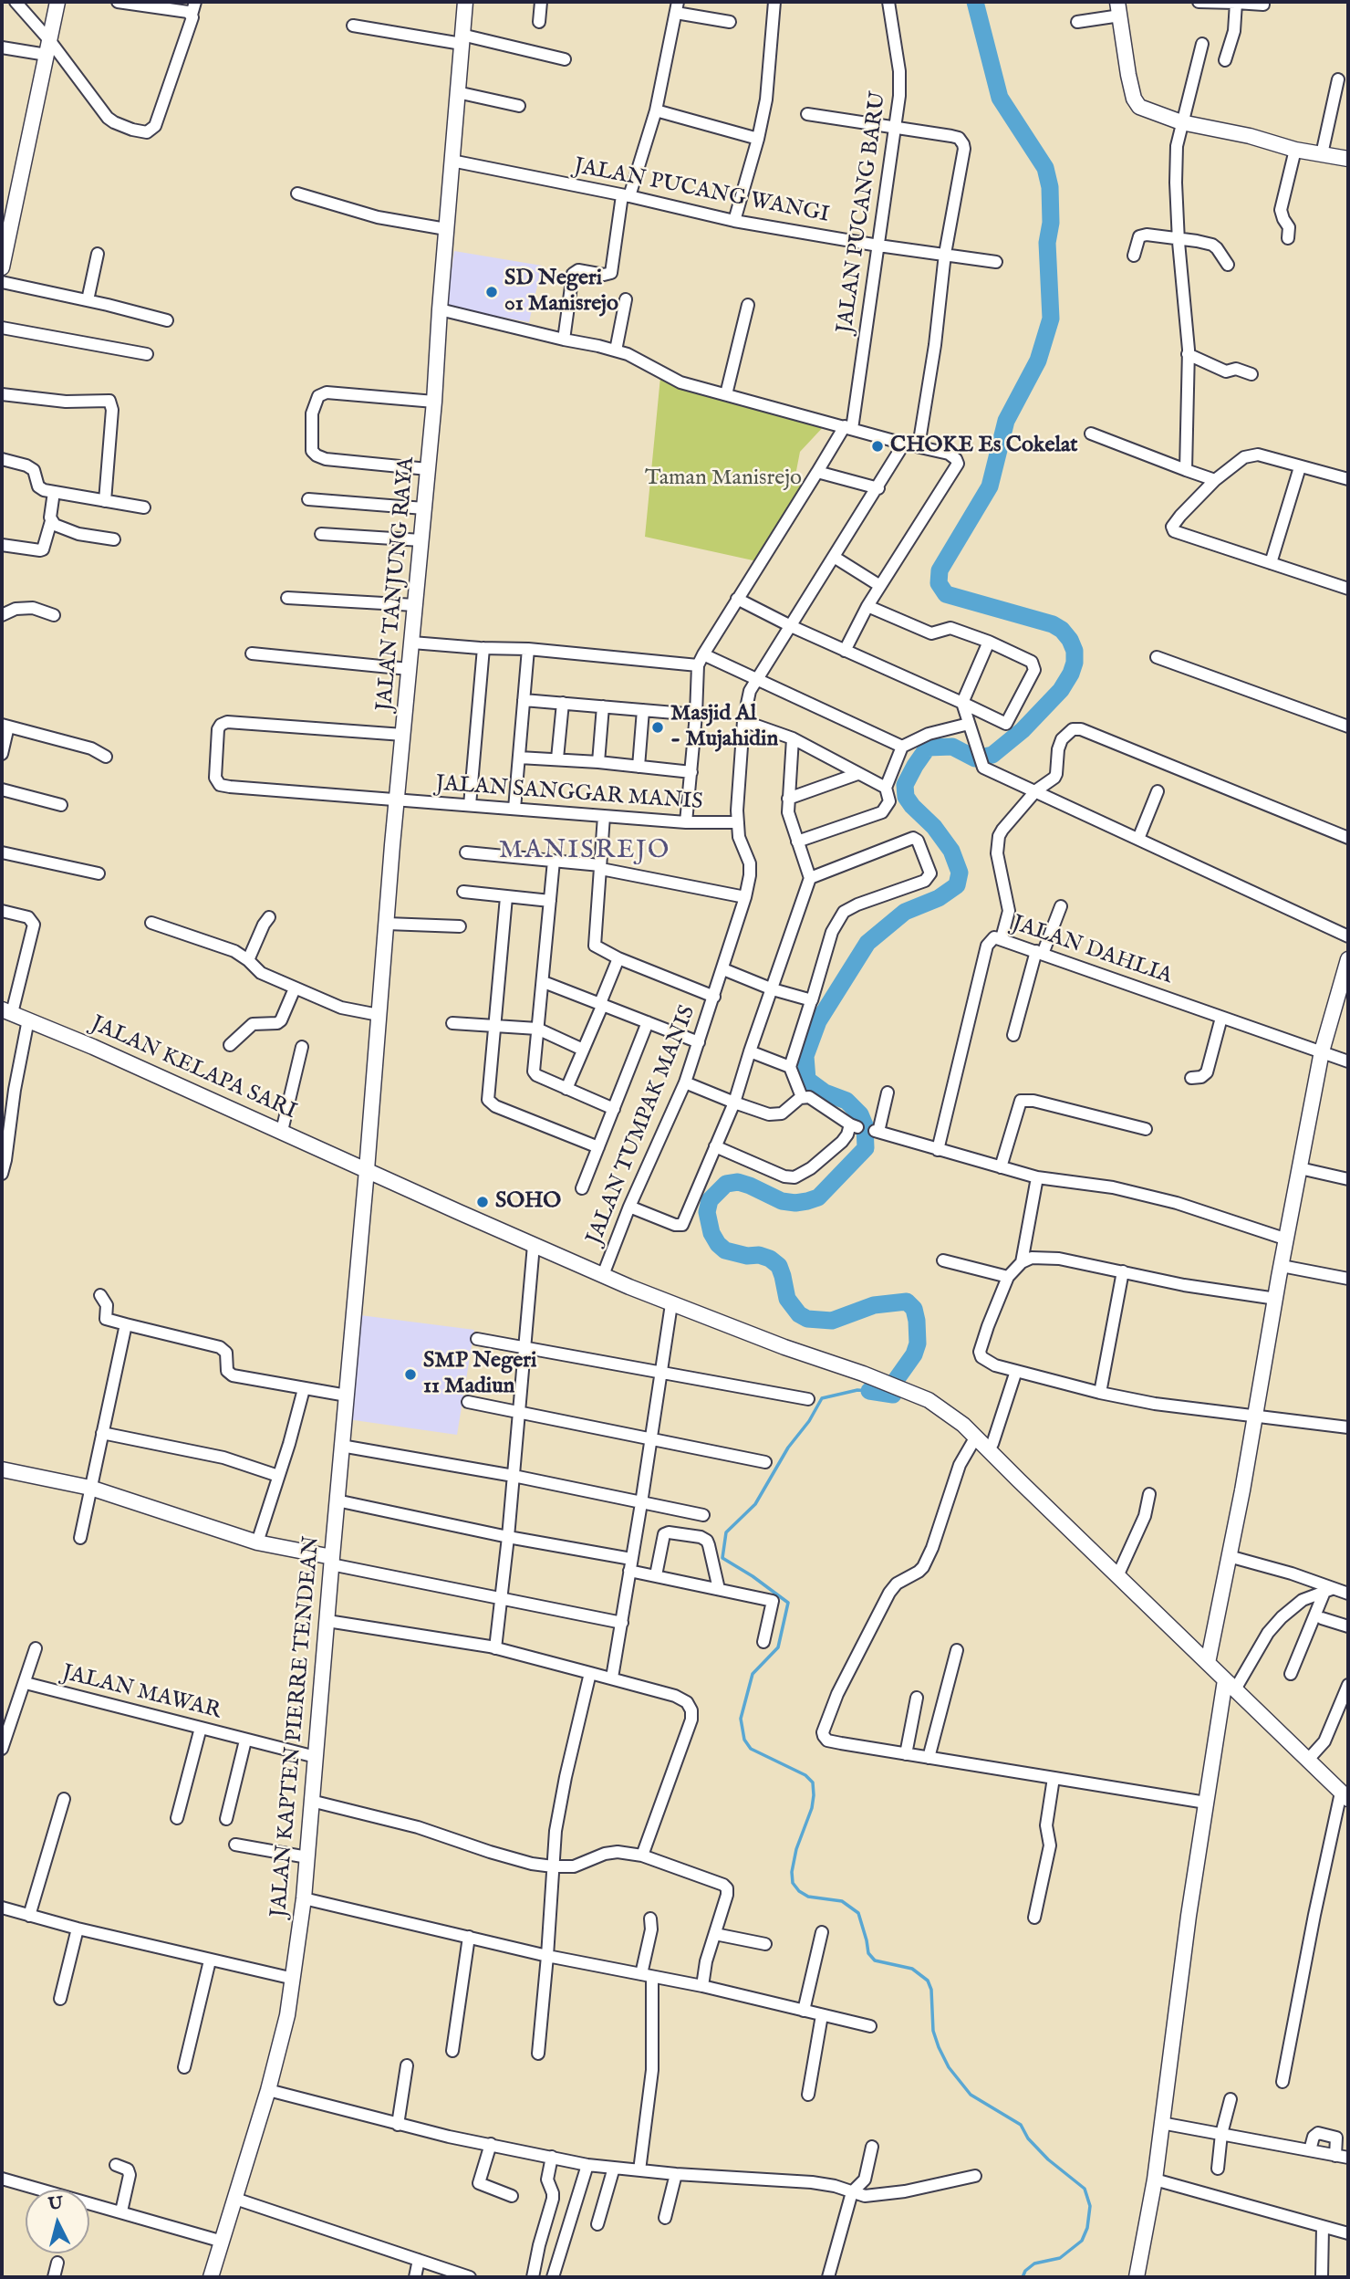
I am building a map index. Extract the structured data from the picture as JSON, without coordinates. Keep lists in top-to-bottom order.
{
  "streets": {
    "main road": ["JALAN TANJUNG RAYA", "JALAN KELAPA SARI", "JALAN KAPTEN PIERRE TENDEAN"],
    "street": [
      "JALAN PUCANG WANGI",
      "JALAN PUCANG BARU",
      "JALAN SANGGAR MANIS",
      "JALAN DAHLIA",
      "JALAN TUMPAK MANIS",
      "JALAN MAWAR"
    ]
  },
  "crossings": [
    ["JALAN PUCANG WANGI", "JALAN PUCANG BARU"],
    ["JALAN PUCANG WANGI", "JALAN TANJUNG RAYA"],
    ["JALAN TANJUNG RAYA", "JALAN SANGGAR MANIS"],
    ["JALAN TANJUNG RAYA", "JALAN KELAPA SARI"],
    ["JALAN TANJUNG RAYA", "JALAN KAPTEN PIERRE TENDEAN"],
    ["JALAN SANGGAR MANIS", "JALAN TUMPAK MANIS"],
    ["JALAN KELAPA SARI", "JALAN TUMPAK MANIS"],
    ["JALAN KELAPA SARI", "JALAN KAPTEN PIERRE TENDEAN"],
    ["JALAN MAWAR", "JALAN KAPTEN PIERRE TENDEAN"]
  ],
  "districts": ["MANISREJO"],
  "parks": ["Taman Manisrejo"],
  "places": [
    "SD Negeri 01 Manisrejo",
    "CHOKE Es Cokelat",
    "Masjid Al - Mujahidin",
    "SOHO",
    "SMP Negeri 11 Madiun"
  ],
  "north": "top"
}
